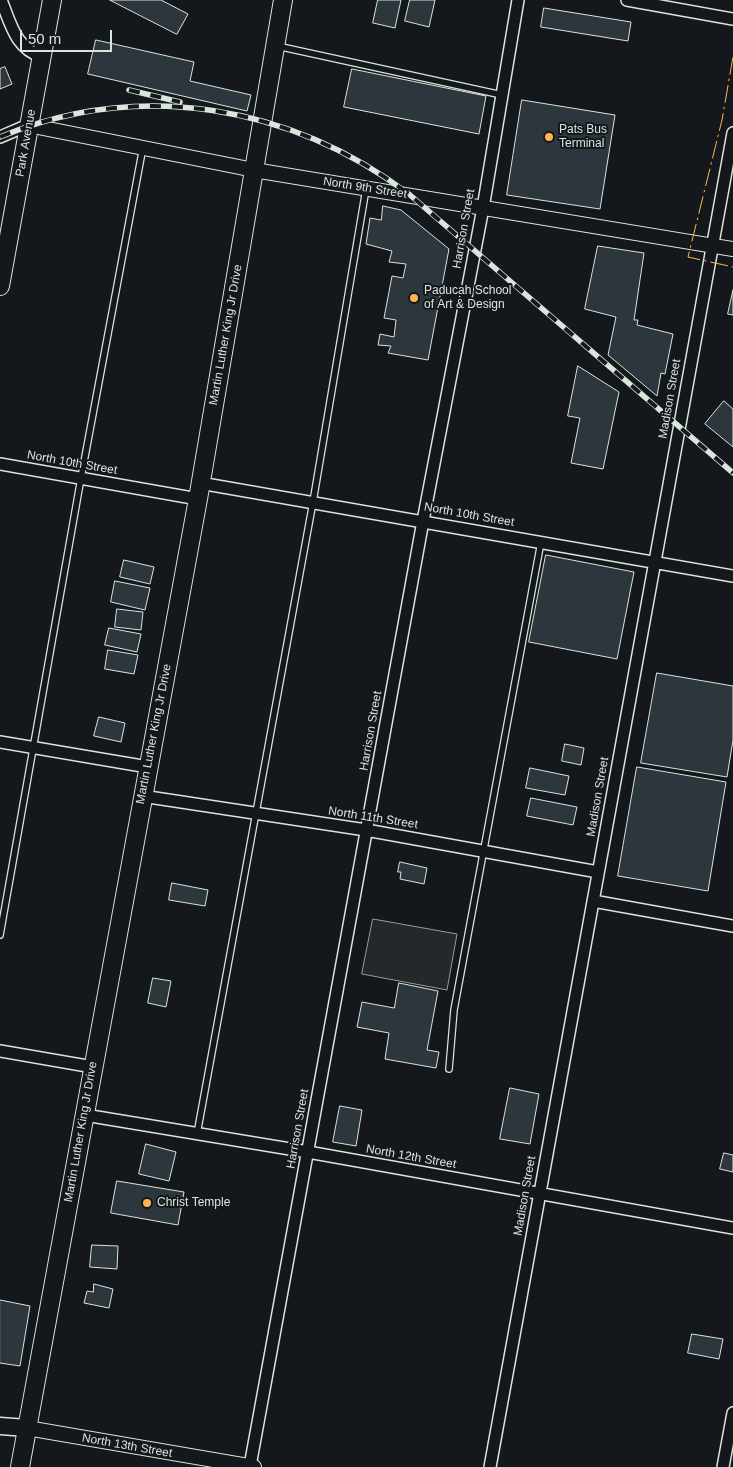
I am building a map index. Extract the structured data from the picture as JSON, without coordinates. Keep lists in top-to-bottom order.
{
  "streets": {
    "main road": ["Park Avenue", "Martin Luther King Jr Drive", "North 13th Street"],
    "street": [
      "North 9th Street",
      "Harrison Street",
      "Madison Street",
      "North 10th Street",
      "North 11th Street",
      "North 12th Street"
    ]
  },
  "crossings": [
    ["Park Avenue", "North 9th Street"],
    ["North 9th Street", "Harrison Street"],
    ["North 9th Street", "Martin Luther King Jr Drive"],
    ["North 9th Street", "Madison Street"],
    ["Harrison Street", "North 10th Street"],
    ["Harrison Street", "North 11th Street"],
    ["Harrison Street", "North 12th Street"],
    ["Harrison Street", "North 13th Street"],
    ["Martin Luther King Jr Drive", "North 10th Street"],
    ["Martin Luther King Jr Drive", "North 11th Street"],
    ["Martin Luther King Jr Drive", "North 12th Street"],
    ["Martin Luther King Jr Drive", "North 13th Street"],
    ["Madison Street", "North 10th Street"],
    ["Madison Street", "North 11th Street"],
    ["Madison Street", "North 12th Street"]
  ],
  "places": ["Pats Bus Terminal", "Paducah School of Art & Design", "Christ Temple"],
  "scale_bar": "50 m"
}
